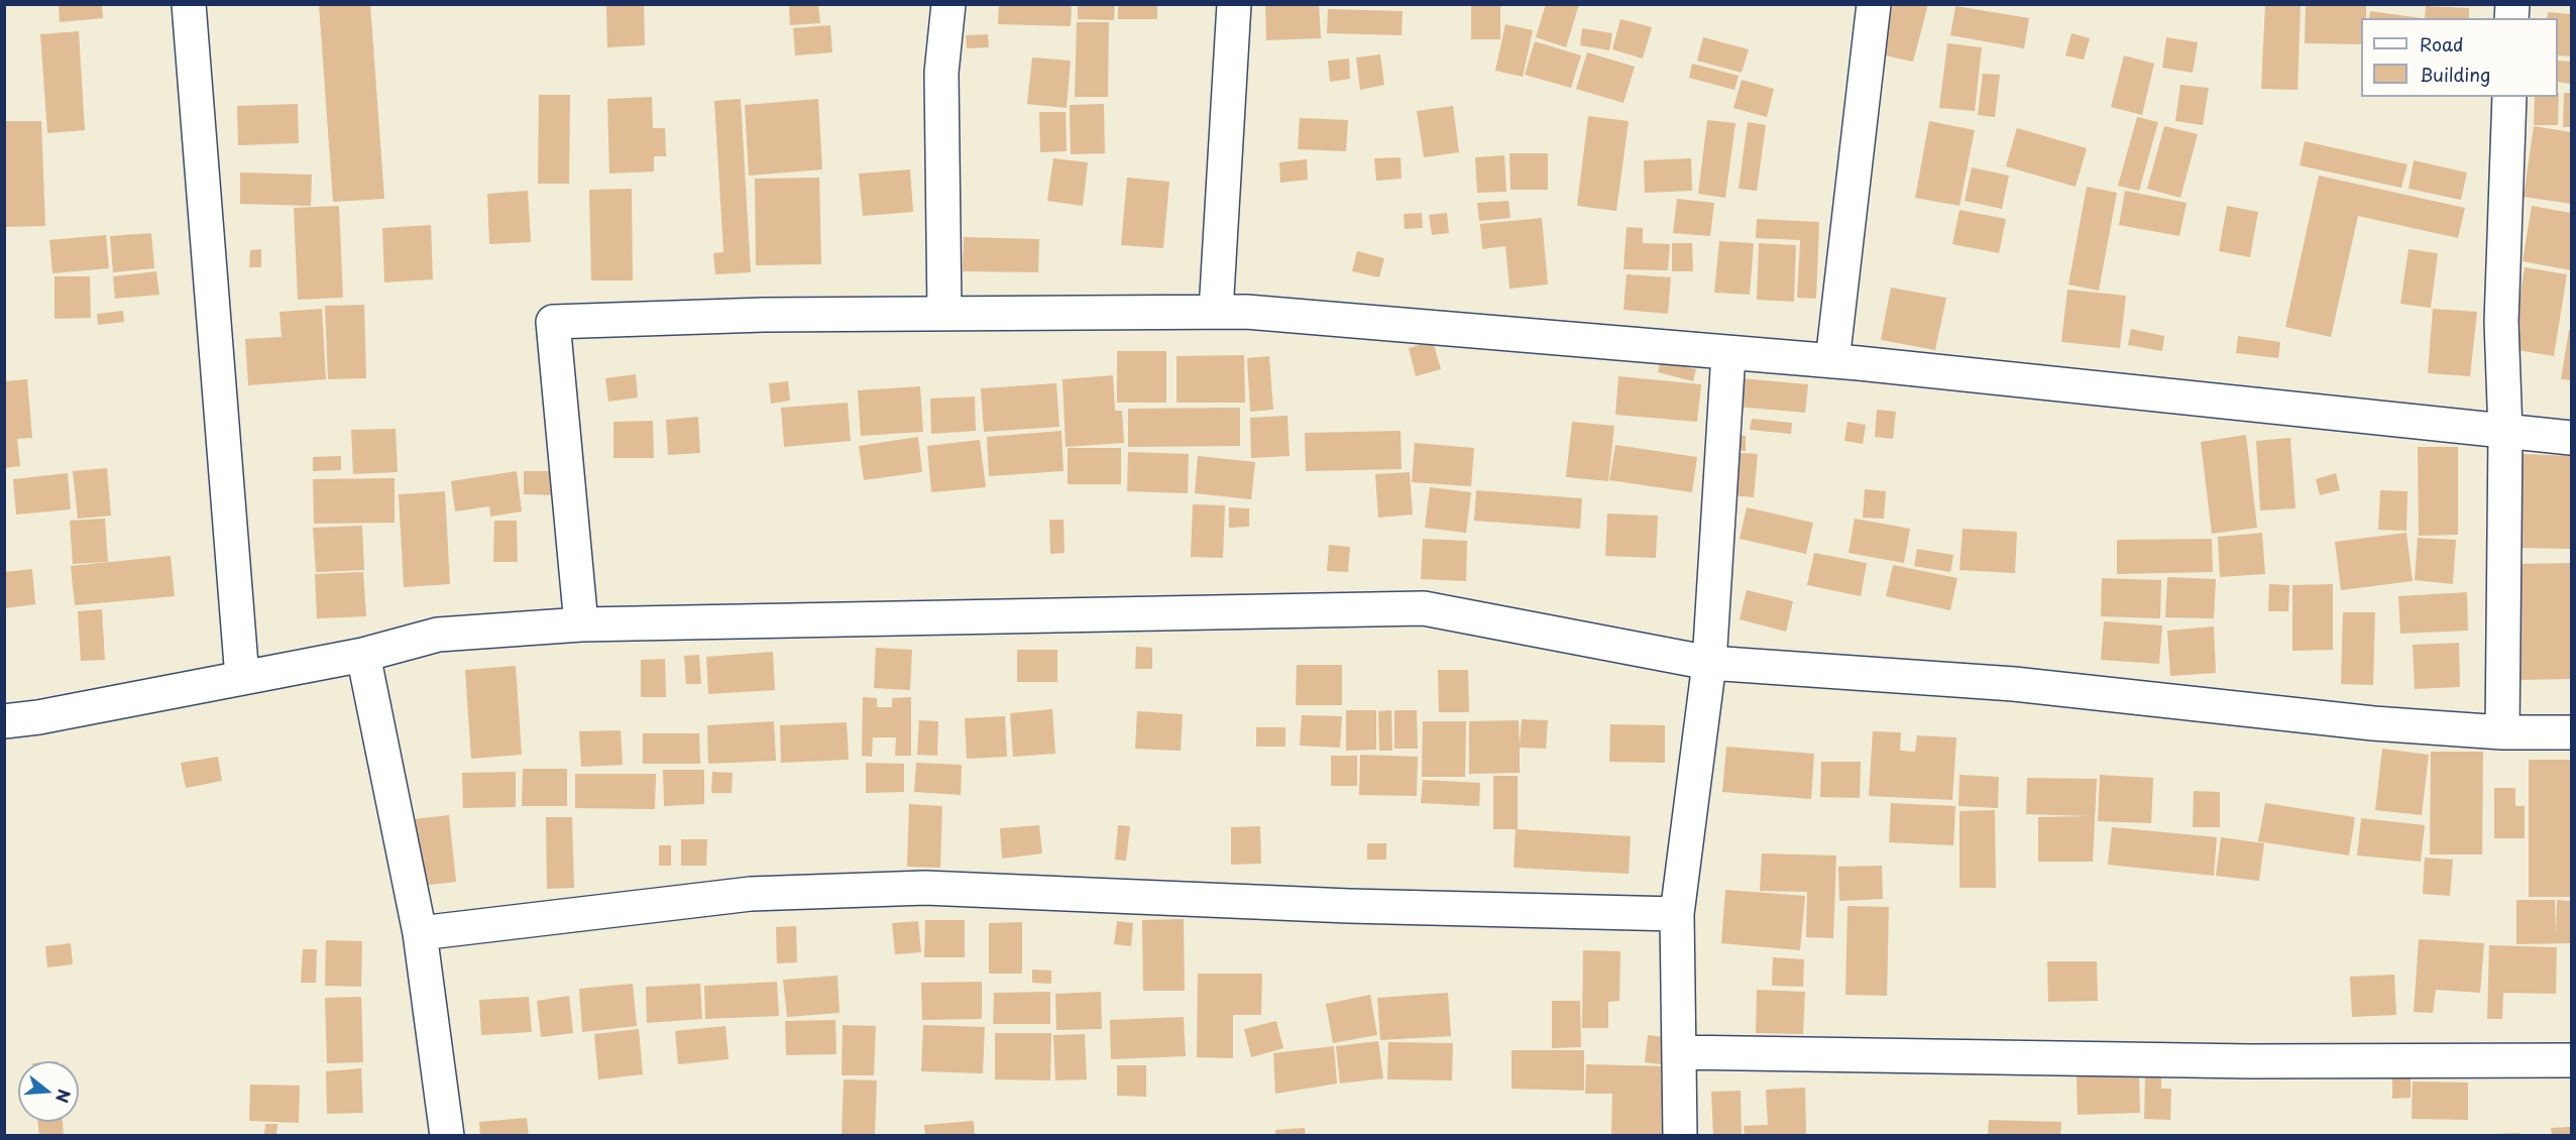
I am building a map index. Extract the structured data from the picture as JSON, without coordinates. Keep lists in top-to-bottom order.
{
  "legend": ["Road", "Building"],
  "north": "right"
}
